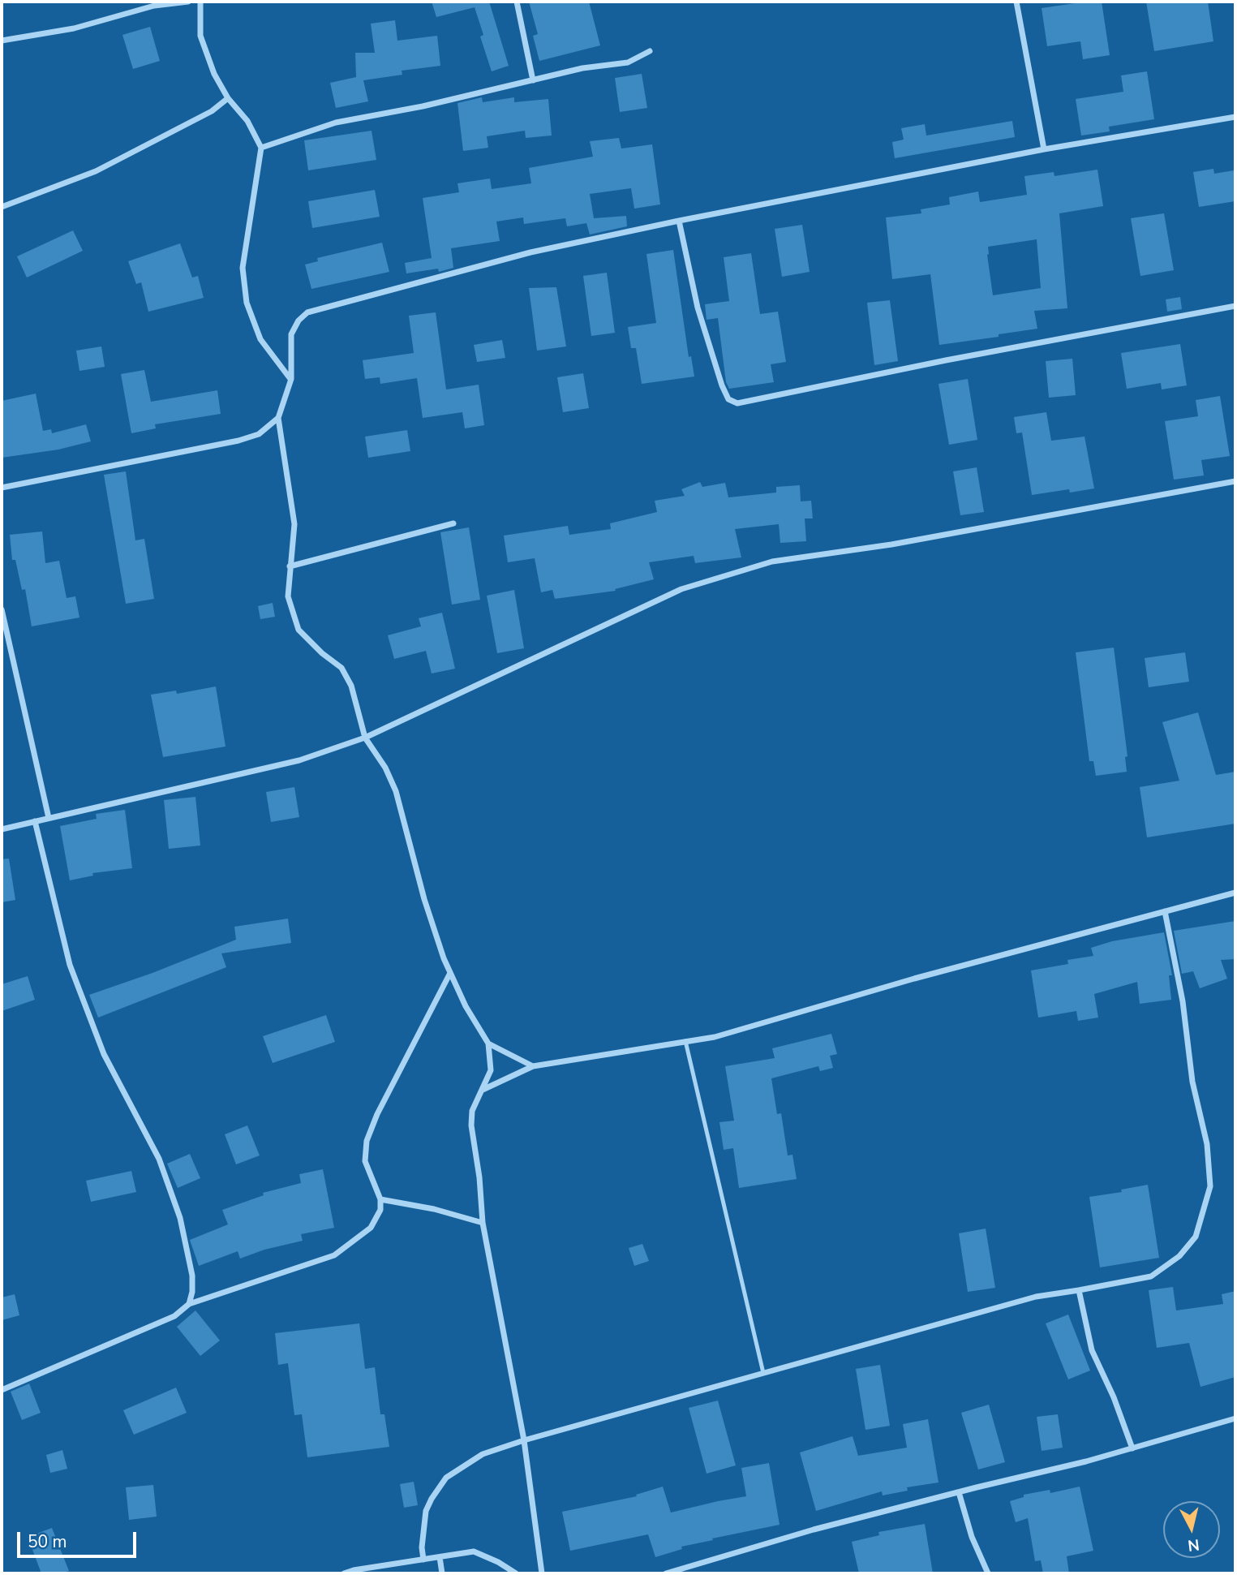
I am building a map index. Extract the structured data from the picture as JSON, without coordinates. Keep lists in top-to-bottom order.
{
  "scale_bar": "50 m",
  "north": "bottom"
}
